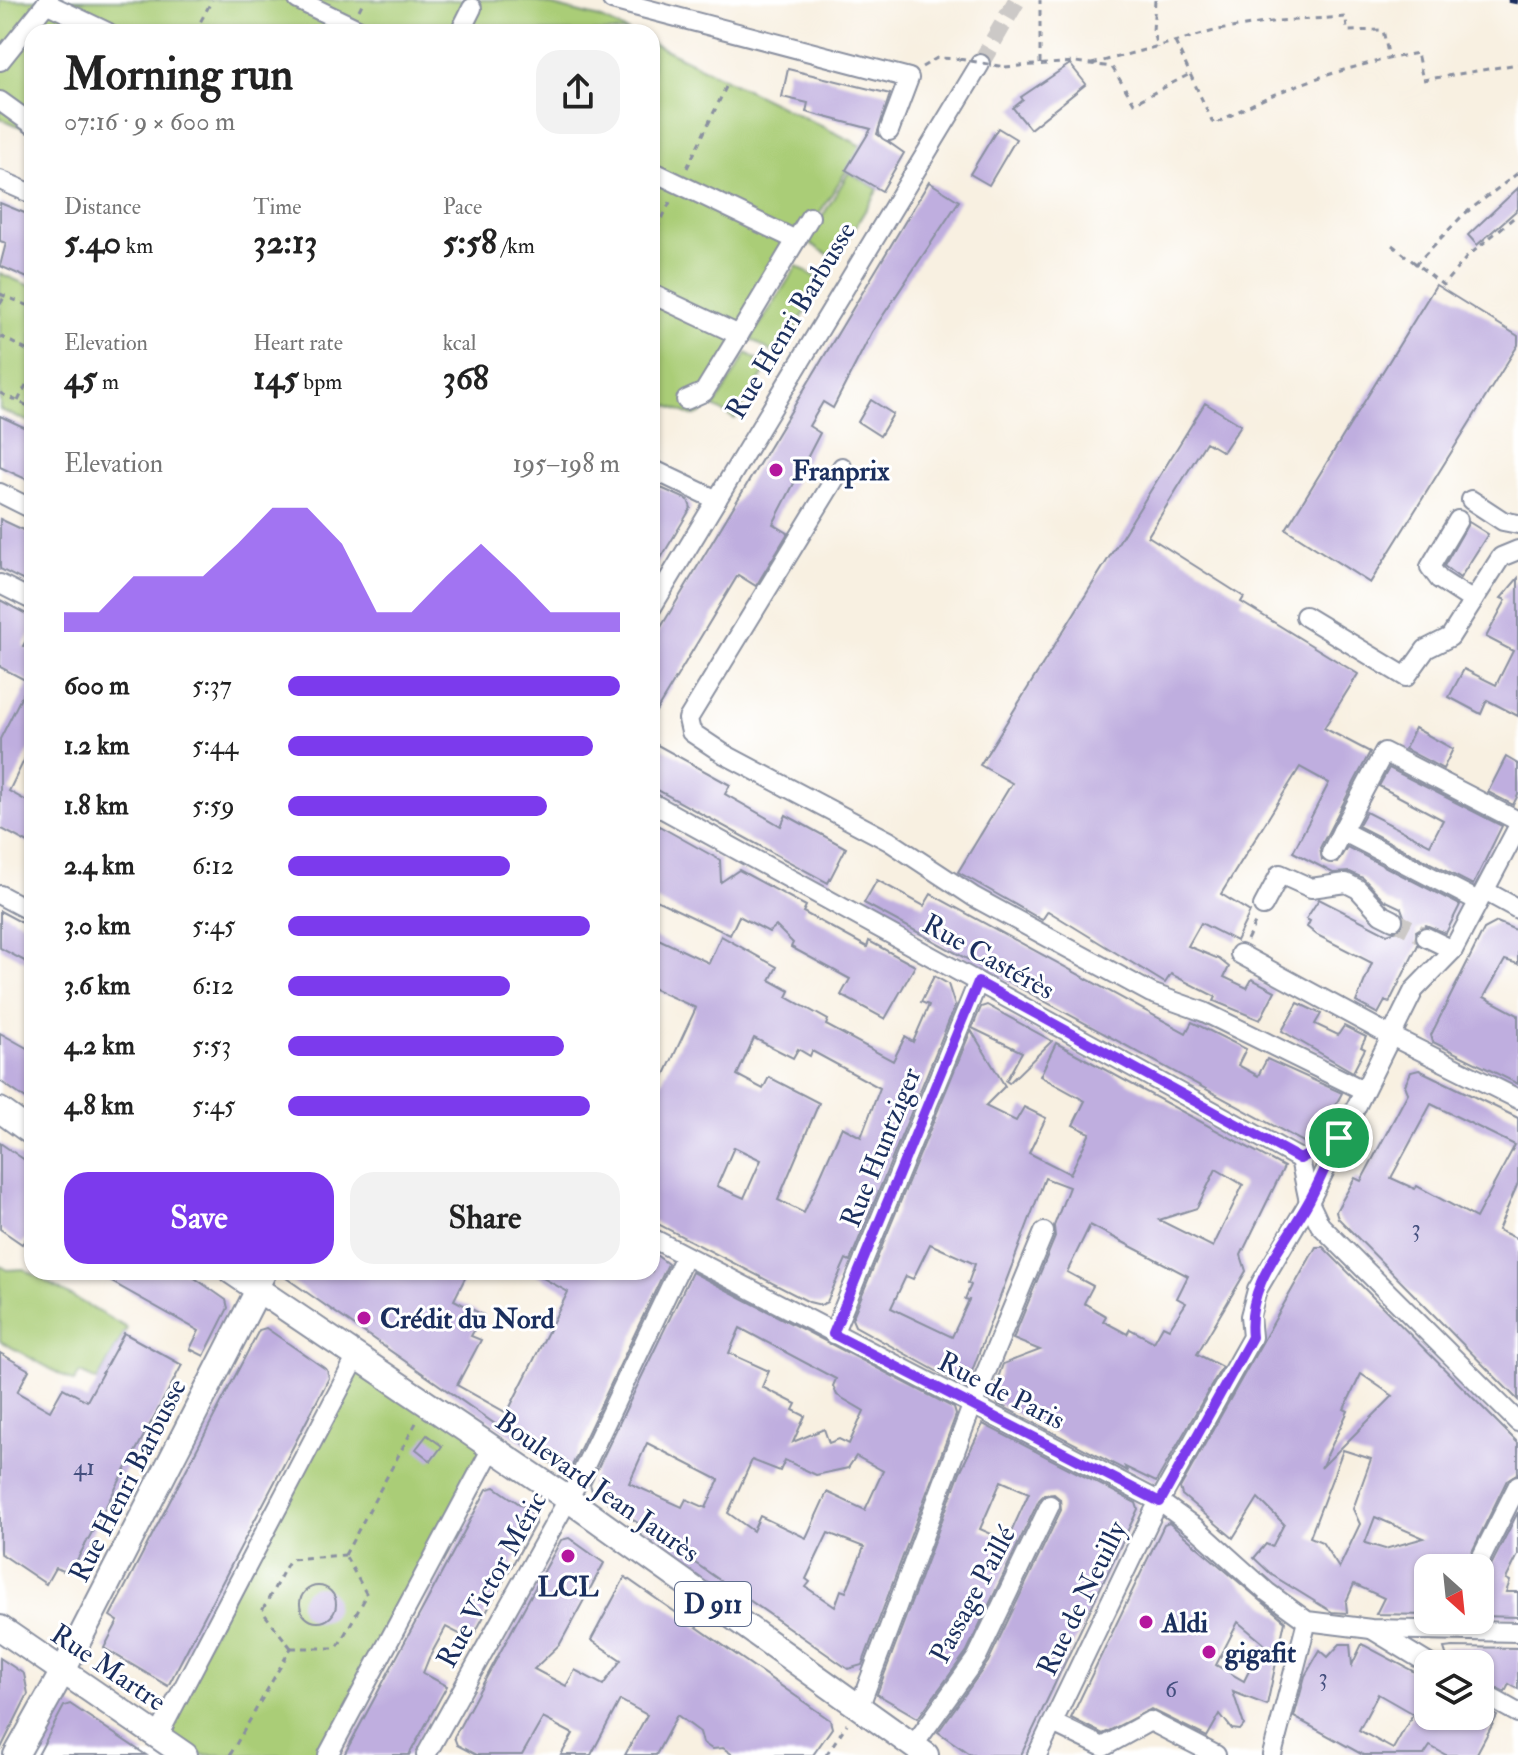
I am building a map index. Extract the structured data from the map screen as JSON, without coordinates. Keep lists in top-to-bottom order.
{
  "streets": {
    "main road": [
      "Rue Henri Barbusse",
      "Boulevard Jean Jaurès",
      "D 911",
      "Rue Martre"
    ],
    "street": [
      "Rue Castérès",
      "Rue Huntziger",
      "Rue de Paris",
      "Rue Victor Méric",
      "Passage Paillé",
      "Rue de Neuilly"
    ]
  },
  "crossings": [
    ["Rue Henri Barbusse", "Boulevard Jean Jaurès"],
    ["Rue Henri Barbusse", "Rue Martre"],
    ["Rue Castérès", "Rue Huntziger"],
    ["Rue Huntziger", "Rue de Paris"],
    ["Rue de Paris", "Rue Victor Méric"],
    ["Rue de Paris", "Rue de Neuilly"],
    ["Boulevard Jean Jaurès", "Rue Victor Méric"],
    ["Boulevard Jean Jaurès", "Passage Paillé"]
  ],
  "places": [
    "Franprix",
    "Crédit du Nord",
    "LCL",
    "Aldi",
    "gigafit"
  ],
  "house_numbers": [
    "3",
    "41",
    "3",
    "6"
  ],
  "north": "bottom right",
  "page": {
    "heading": ["Morning run", "07:16 · 9 × 600 m"],
    "stats": [
      ["Distance", "5.40 km"],
      ["Time", "32:13"],
      ["Pace", "5:58 /km"],
      ["Elevation", "45 m"],
      ["Heart rate", "145 bpm"],
      ["kcal", "368"]
    ],
    "chart": ["Elevation", "195–198 m"],
    "list": [
      {
        "name": "600 m",
        "note": "5:37"
      },
      {
        "name": "1.2 km",
        "note": "5:44"
      },
      {
        "name": "1.8 km",
        "note": "5:59"
      },
      {
        "name": "2.4 km",
        "note": "6:12"
      },
      {
        "name": "3.0 km",
        "note": "5:45"
      },
      {
        "name": "3.6 km",
        "note": "6:12"
      },
      {
        "name": "4.2 km",
        "note": "5:53"
      },
      {
        "name": "4.8 km",
        "note": "5:45"
      }
    ],
    "buttons": ["Save", "Share"]
  }
}
